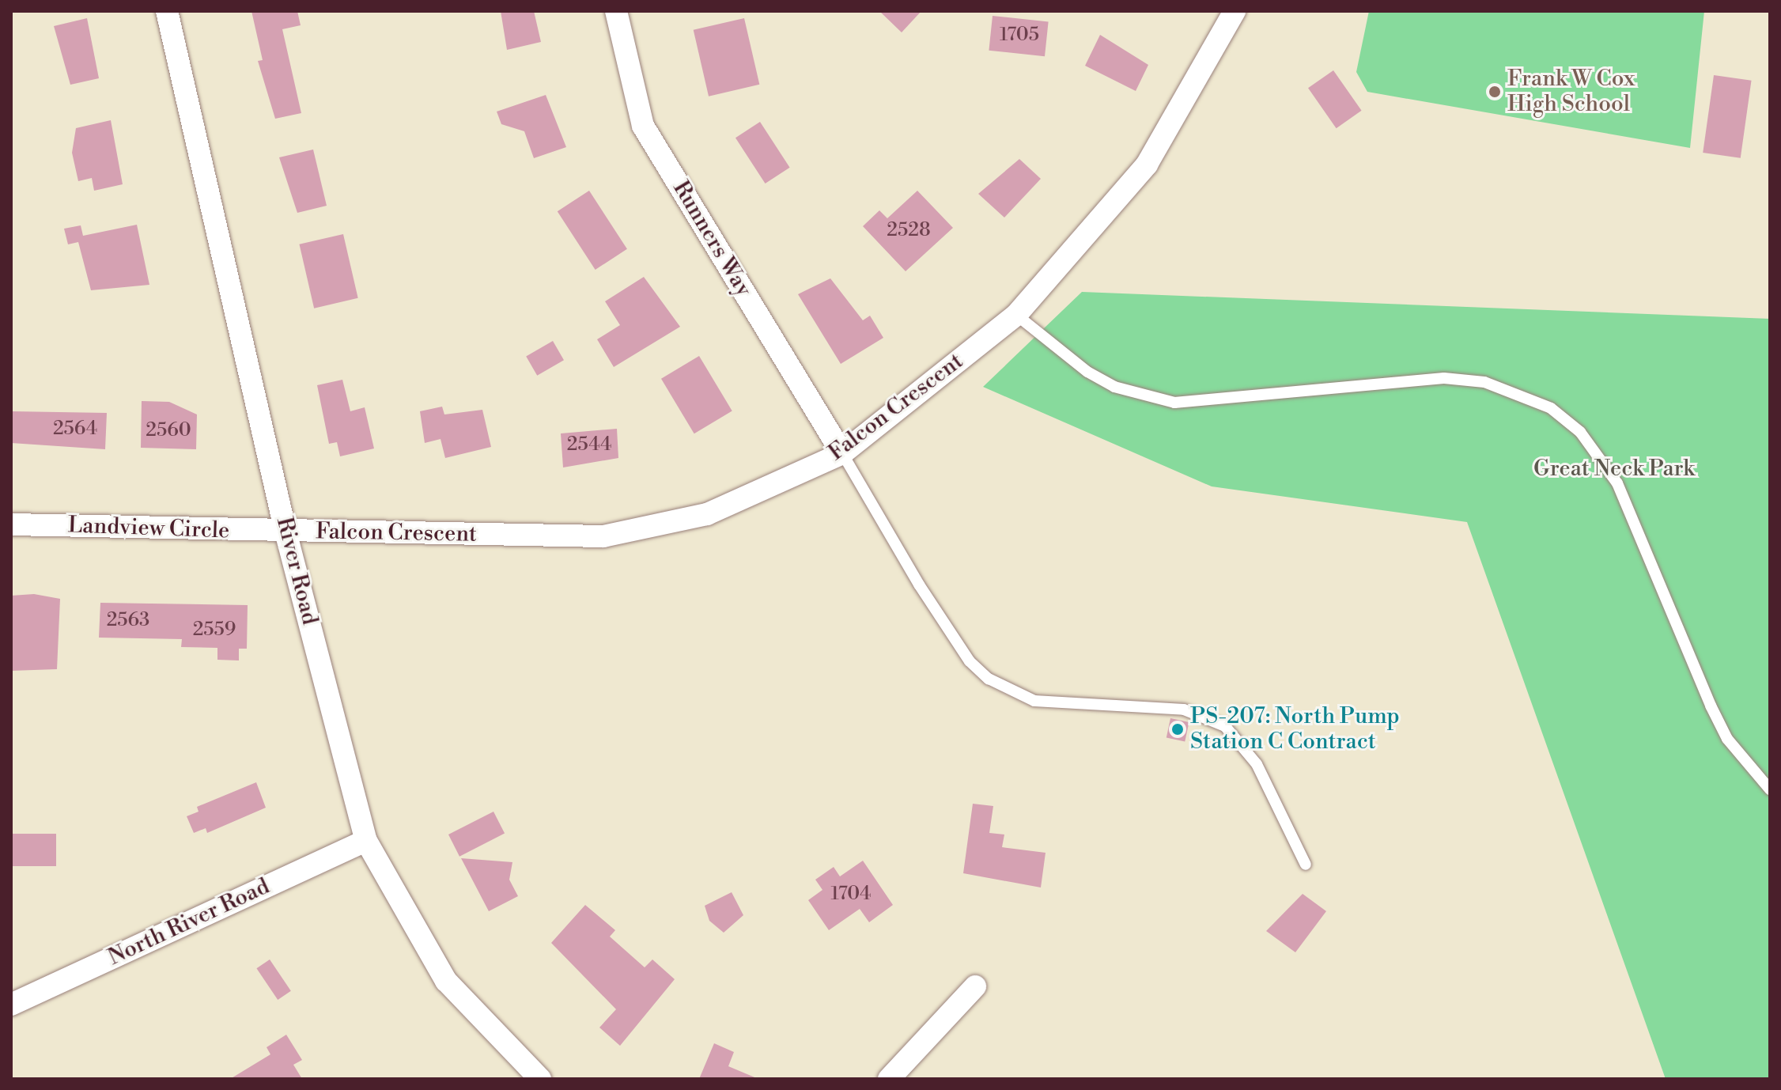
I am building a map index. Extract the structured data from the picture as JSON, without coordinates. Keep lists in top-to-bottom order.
{
  "streets": {
    "street": [
      "Runners Way",
      "Falcon Crescent",
      "Landview Circle",
      "River Road",
      "North River Road"
    ]
  },
  "crossings": [
    ["Runners Way", "Falcon Crescent"],
    ["Falcon Crescent", "Landview Circle"],
    ["Falcon Crescent", "River Road"],
    ["Landview Circle", "River Road"],
    ["River Road", "North River Road"]
  ],
  "parks": ["Great Neck Park"],
  "places": ["Frank W Cox High School", "PS-207: North Pump Station C Contract"],
  "house_numbers": [
    "1705",
    "2528",
    "2564",
    "2560",
    "2544",
    "2563",
    "2559",
    "1704"
  ]
}
